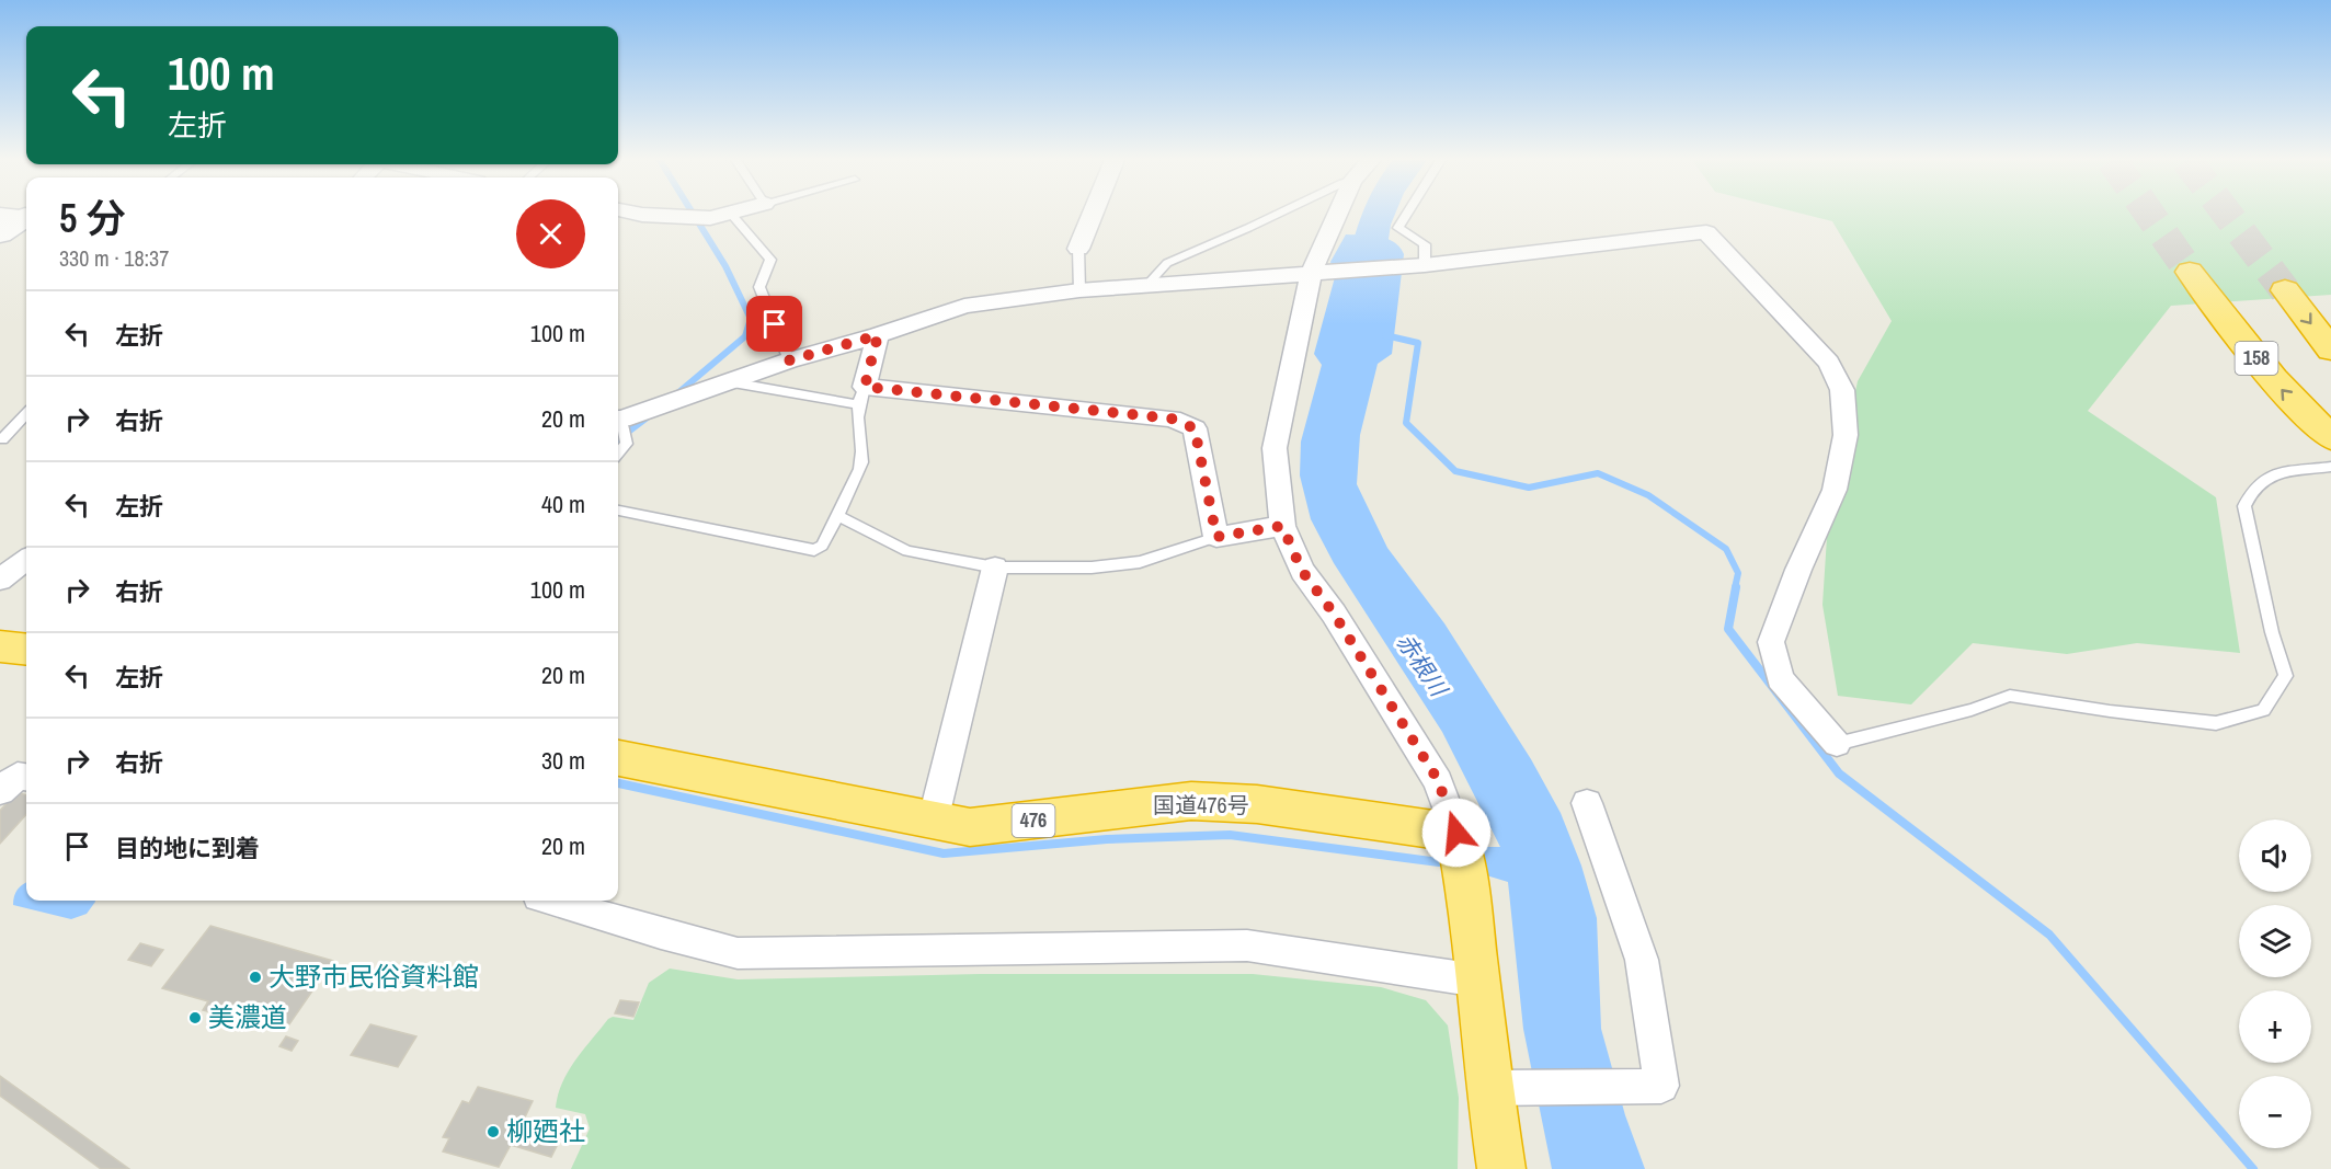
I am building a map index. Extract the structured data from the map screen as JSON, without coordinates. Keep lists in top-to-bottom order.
{
  "streets": {
    "highway": ["158", "国道476号", "476"]
  },
  "water": ["赤根川"],
  "places": ["大野市民俗資料館", "美濃道", "柳廼社"],
  "page": {
    "turn": ["100 m", "左折"],
    "heading": ["5 分", "330 m · 18:37"],
    "list": [
      {
        "name": "左折",
        "value": "100 m"
      },
      {
        "name": "右折",
        "value": "20 m"
      },
      {
        "name": "左折",
        "value": "40 m"
      },
      {
        "name": "右折",
        "value": "100 m"
      },
      {
        "name": "左折",
        "value": "20 m"
      },
      {
        "name": "右折",
        "value": "30 m"
      },
      {
        "name": "目的地に到着",
        "value": "20 m"
      }
    ],
    "map_buttons": ["+", "−"]
  }
}
